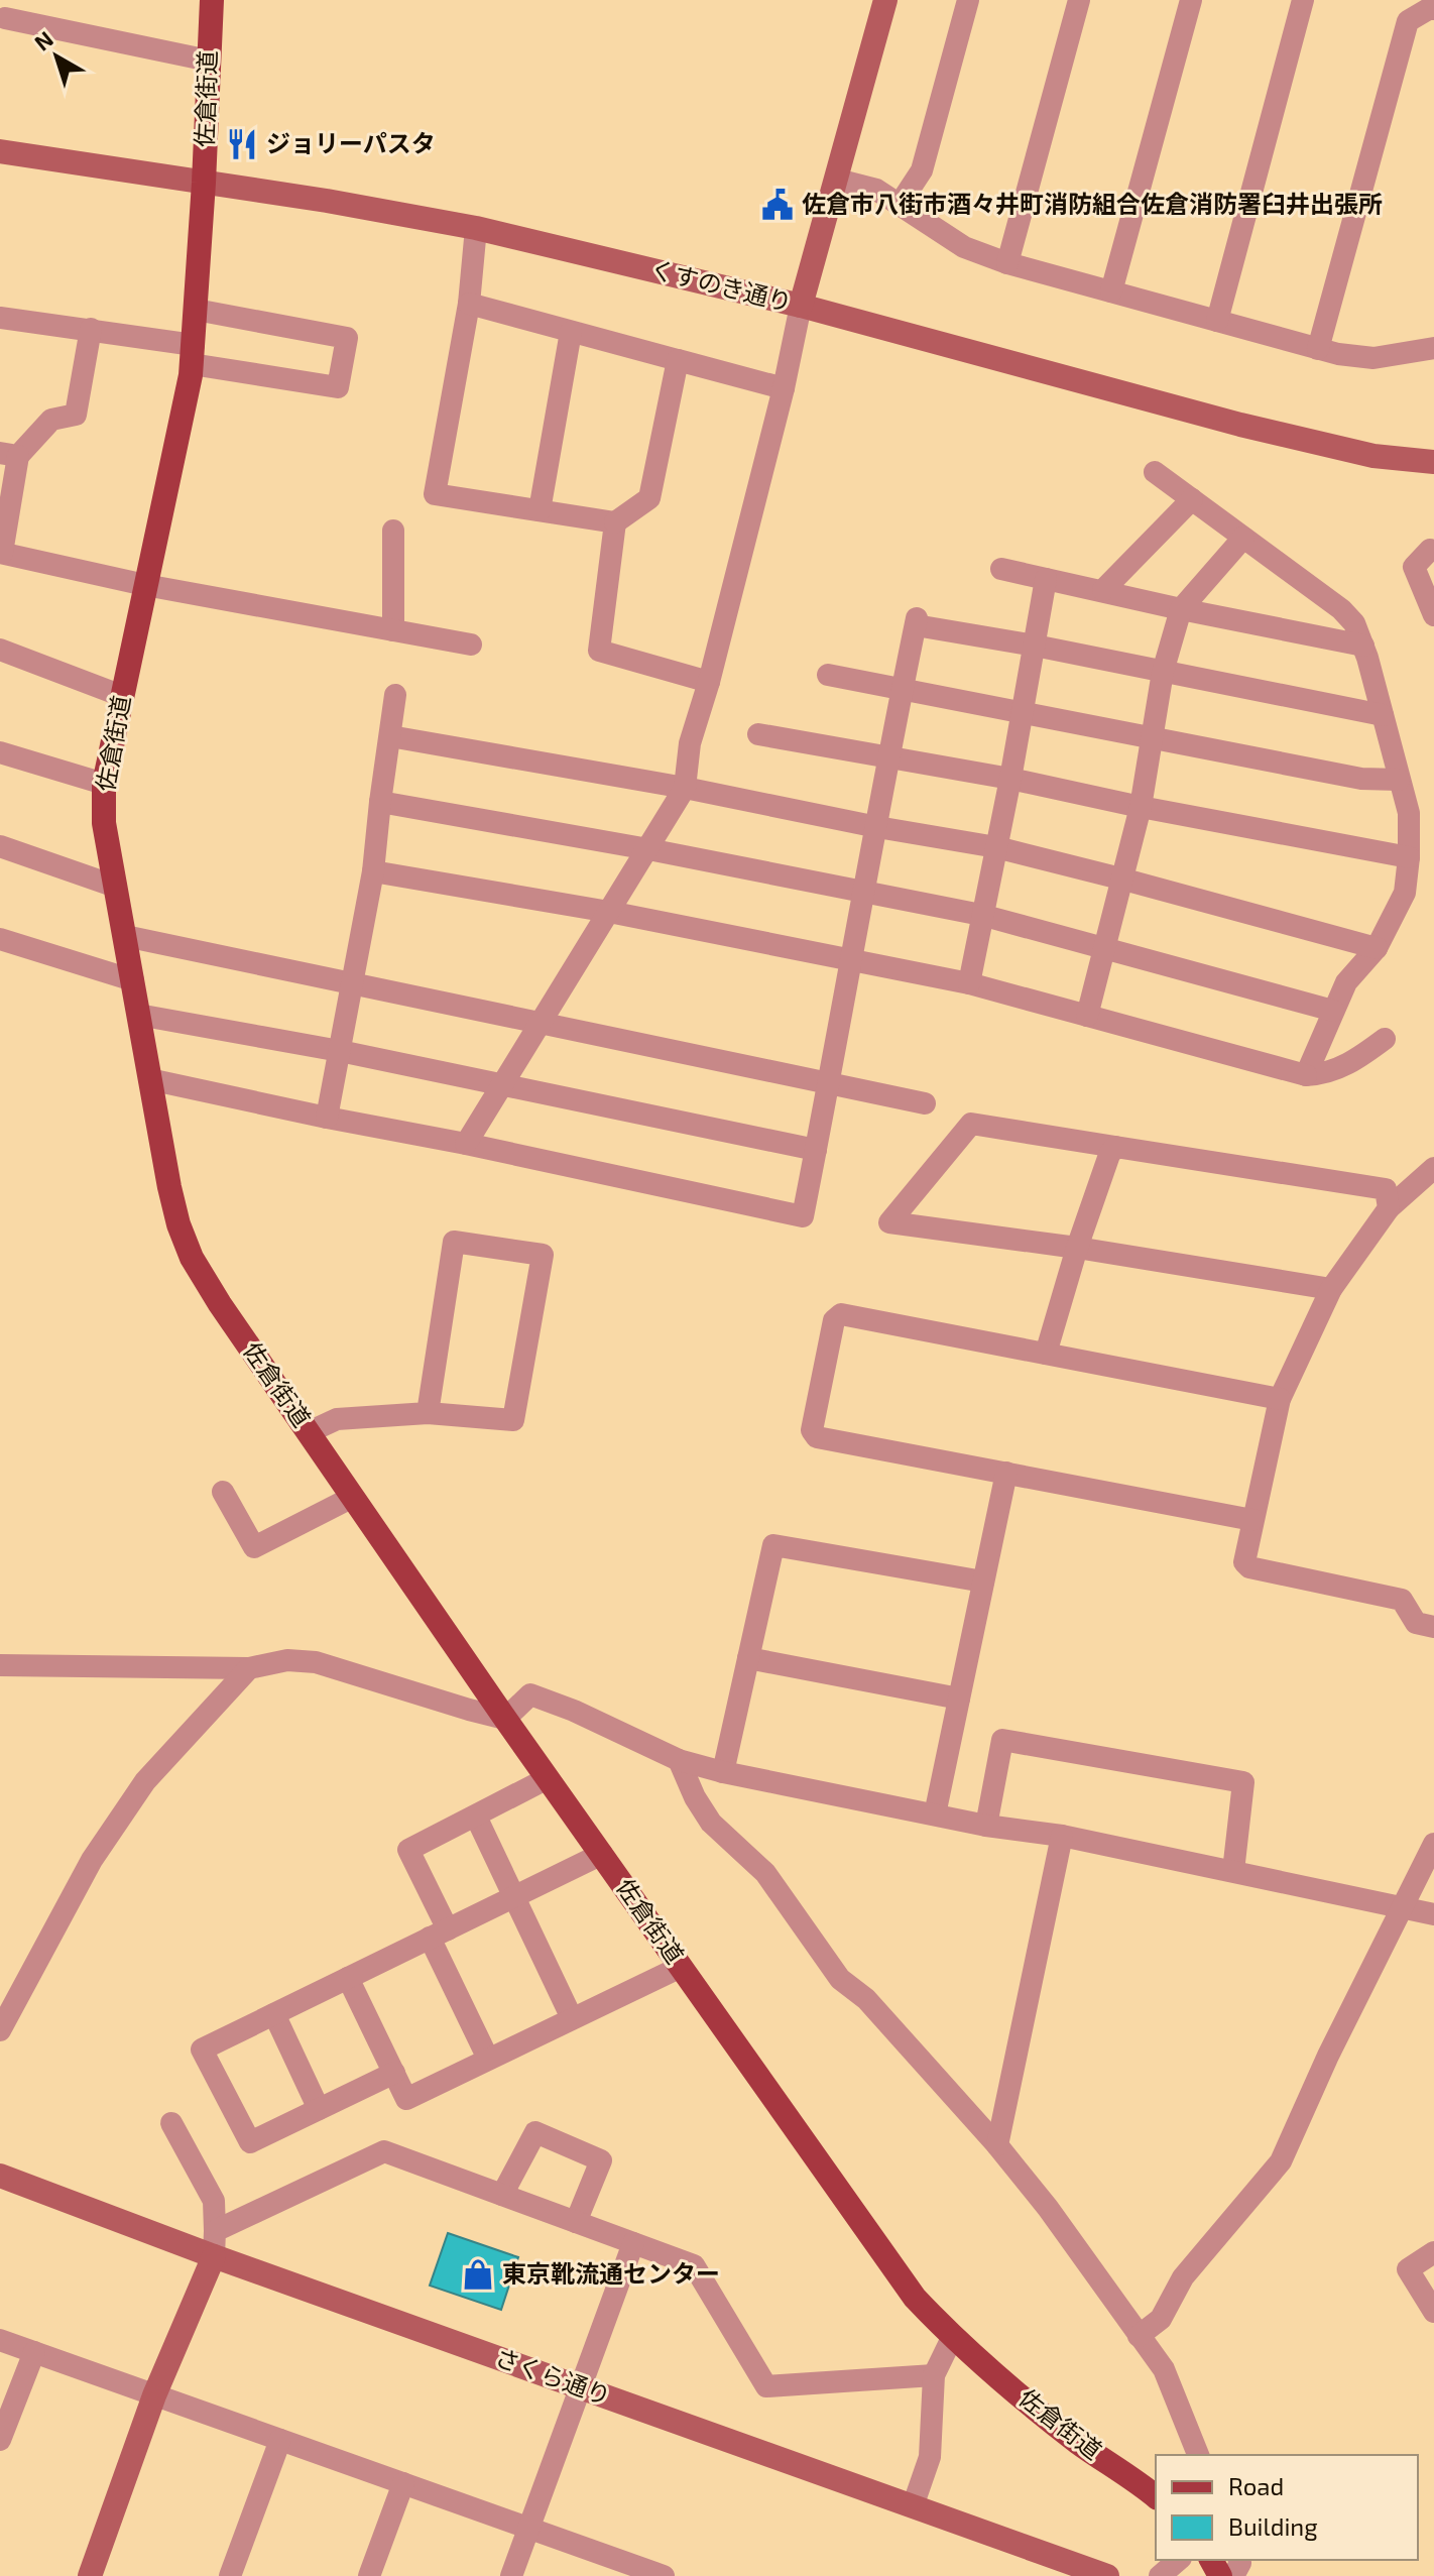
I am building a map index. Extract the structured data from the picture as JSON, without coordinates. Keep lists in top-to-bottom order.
{
  "streets": {
    "main road": ["佐倉街道"],
    "street": ["くすのき通り", "さくら通り"]
  },
  "crossings": [
    ["佐倉街道", "くすのき通り"]
  ],
  "places": {
    "restaurant": ["ジョリーパスタ"],
    "public building": ["佐倉市八街市酒々井町消防組合佐倉消防署臼井出張所"],
    "shop": ["東京靴流通センター"]
  },
  "legend": ["Road", "Building"],
  "north": "top left"
}
